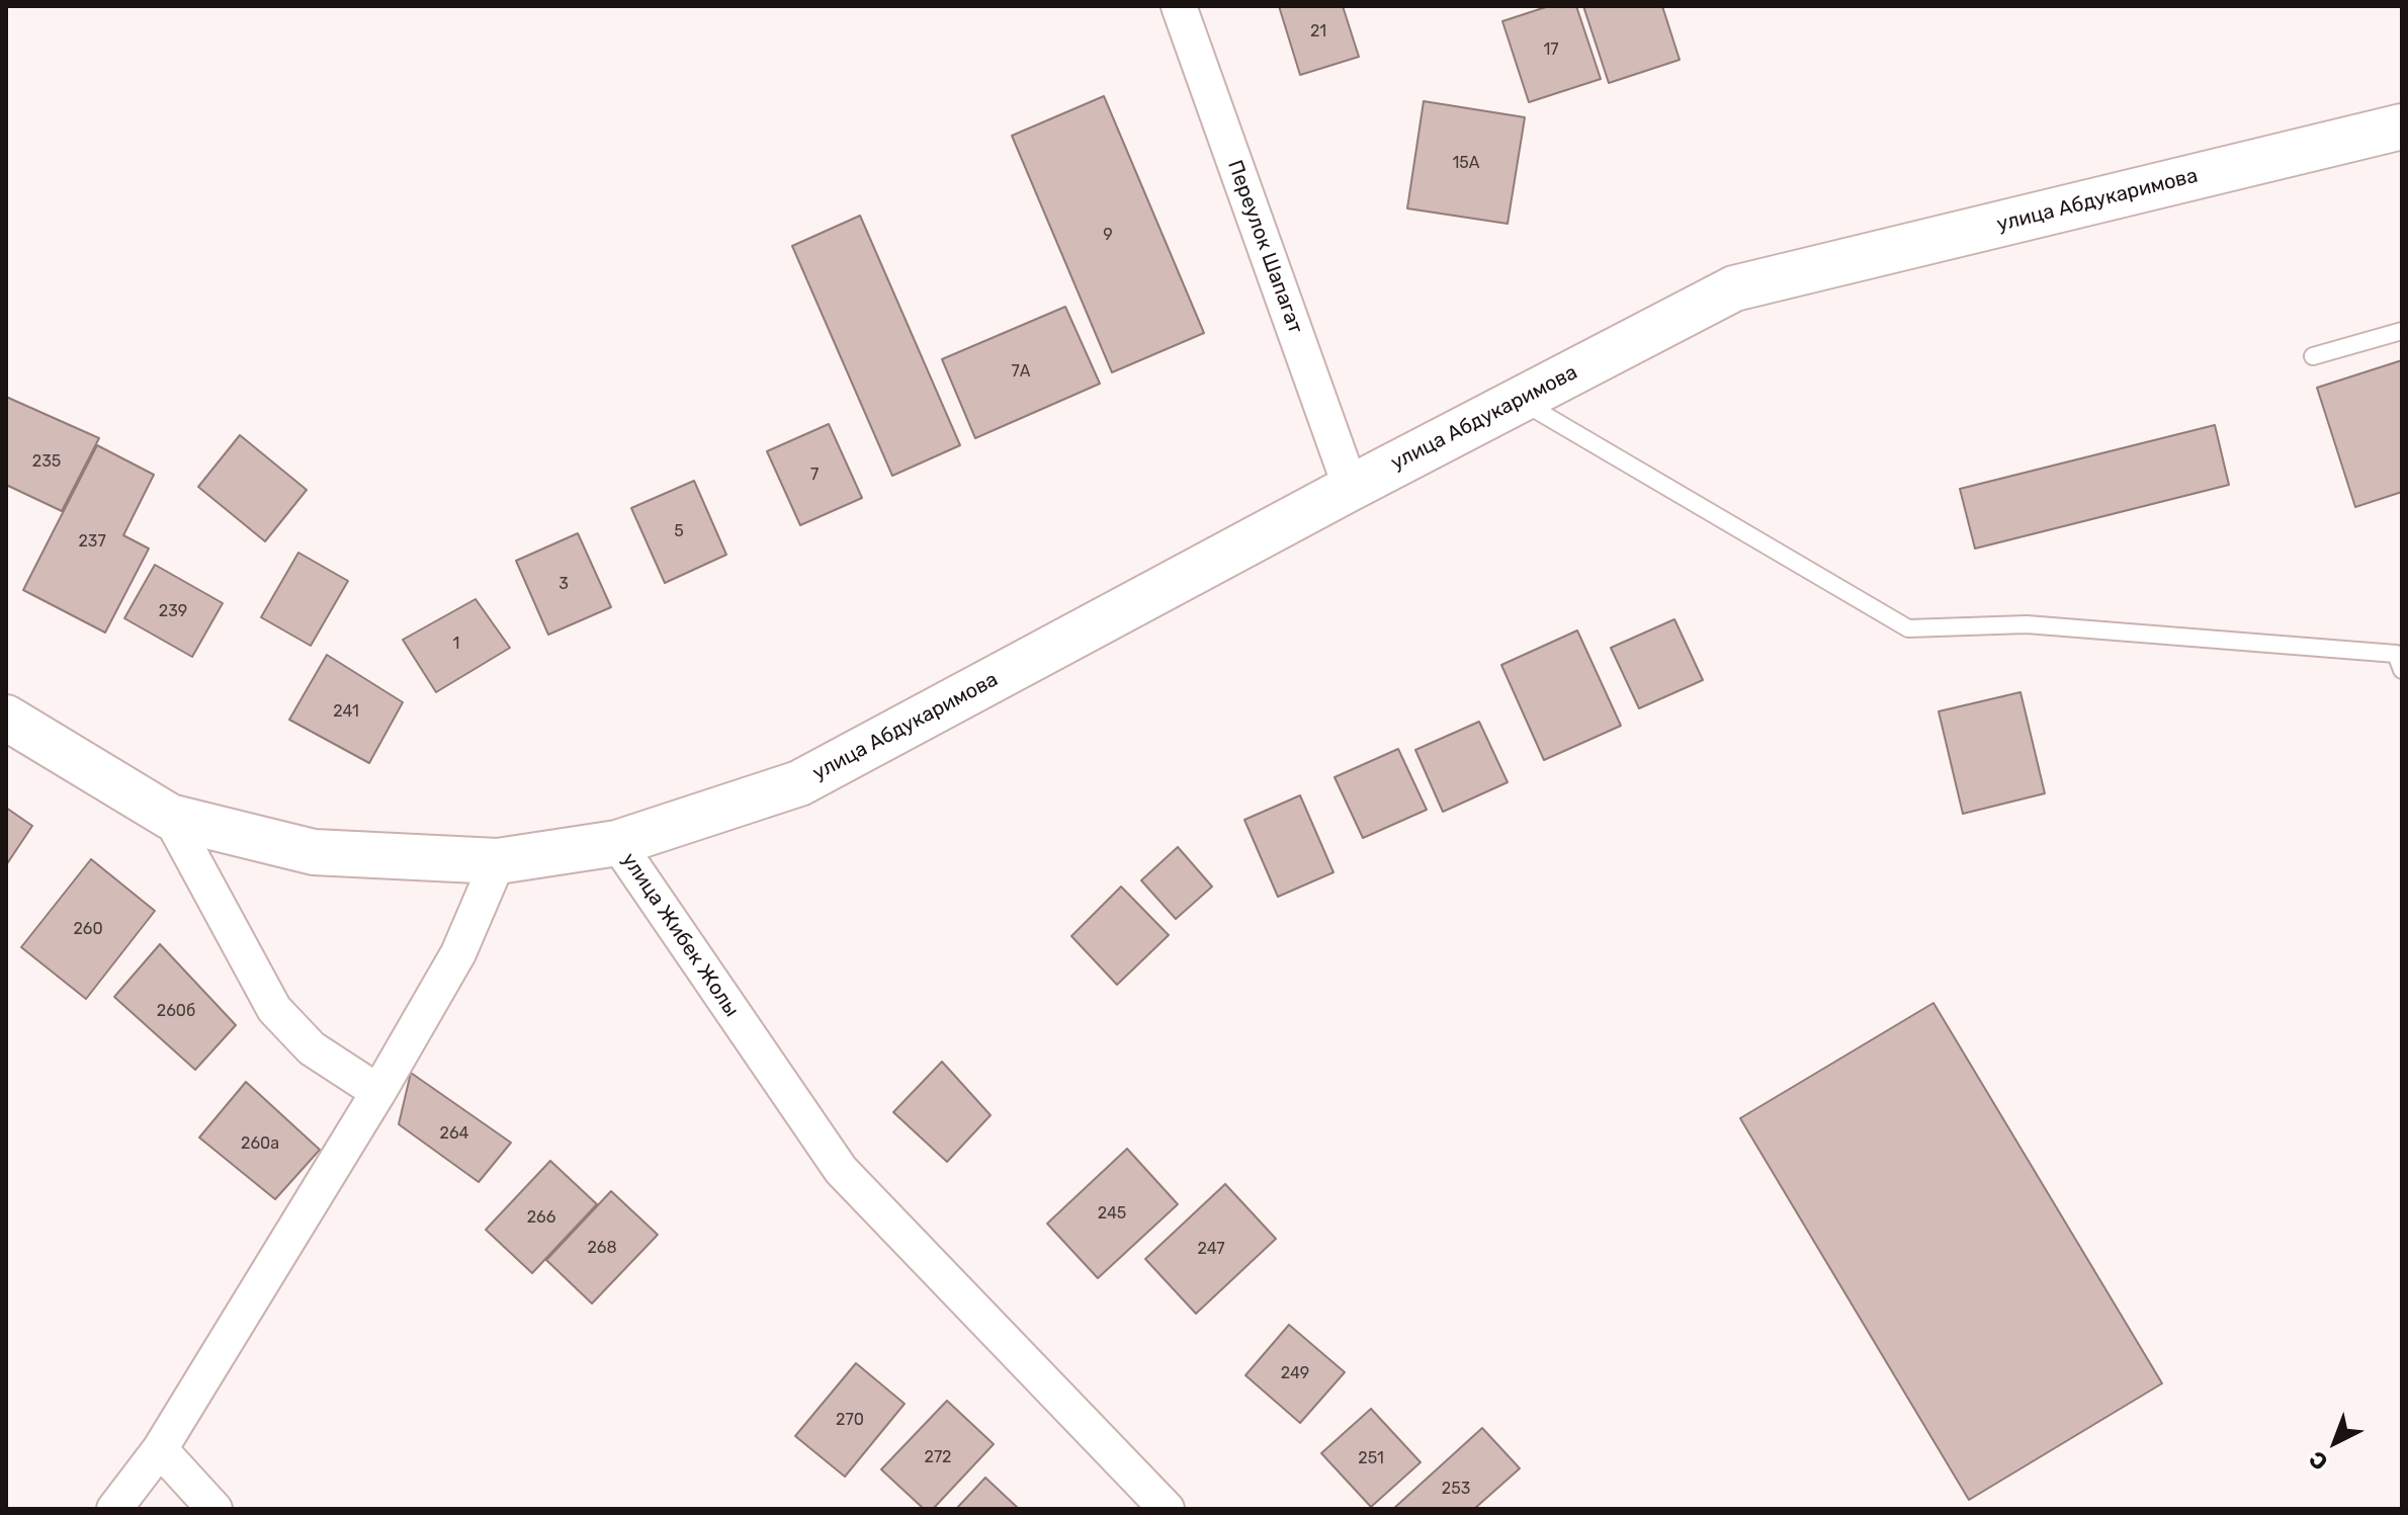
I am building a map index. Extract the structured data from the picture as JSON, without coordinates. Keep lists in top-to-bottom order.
{
  "streets": {
    "main road": ["улица Абдукаримова", "улица Жибек Жолы"],
    "street": ["Переулок Шапагат"]
  },
  "crossings": [
    ["улица Абдукаримова", "Переулок Шапагат"],
    ["улица Абдукаримова", "улица Жибек Жолы"]
  ],
  "house_numbers": [
    "21",
    "17",
    "15А",
    "9",
    "7А",
    "235",
    "7",
    "5",
    "237",
    "3",
    "239",
    "1",
    "241",
    "260",
    "260б",
    "264",
    "260а",
    "245",
    "266",
    "268",
    "247",
    "249",
    "270",
    "272",
    "251",
    "253"
  ],
  "north": "bottom left"
}
